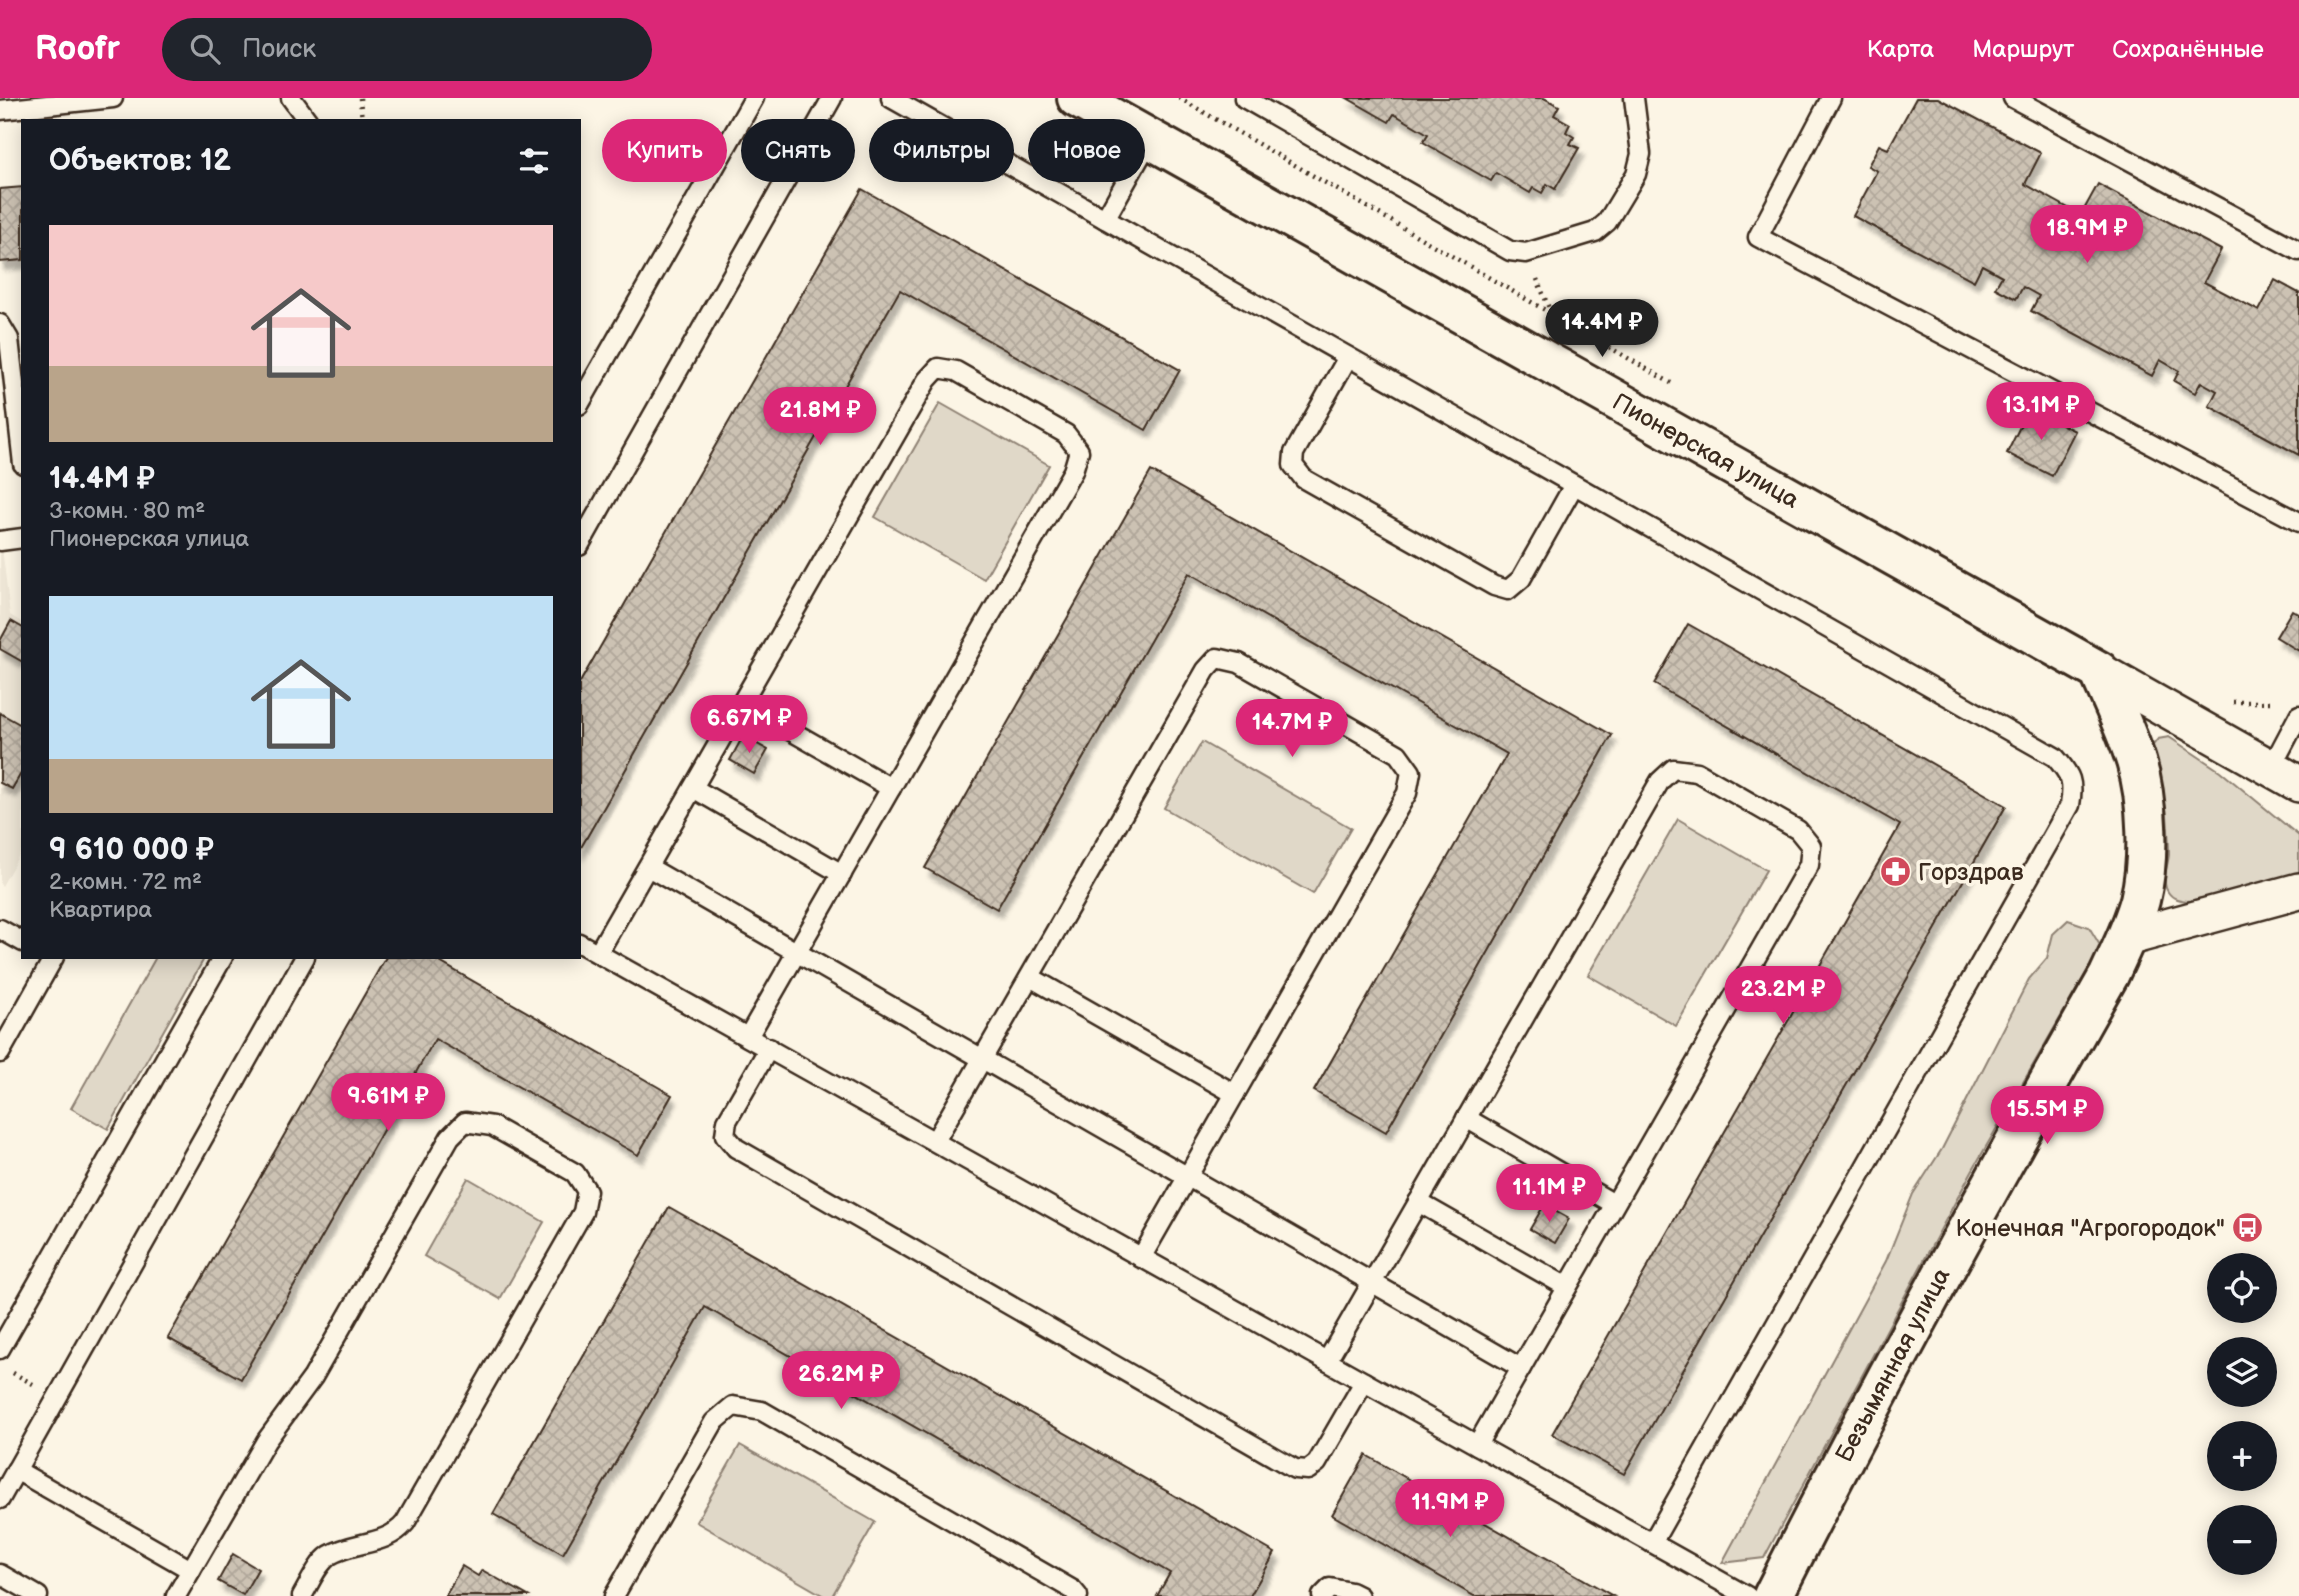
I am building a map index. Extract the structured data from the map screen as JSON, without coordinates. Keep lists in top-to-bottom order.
{
  "streets": {
    "street": ["Пионерская улица", "Безымянная улица"]
  },
  "crossings": [
    ["Пионерская улица", "Безымянная улица"]
  ],
  "places": {
    "pharmacy": ["Горздрав"],
    "bus stop": ["Конечная \"Агрогородок\""]
  },
  "page": {
    "header": "Roofr",
    "search": "Поиск",
    "nav": ["Карта", "Маршрут", "Сохранённые"],
    "chip": [
      "Купить",
      "Снять",
      "Фильтры",
      "Новое"
    ],
    "heading": "Объектов: 12",
    "list": [
      {
        "name": "14.4M ₽",
        "note": "3-комн. · 80 m² · Пионерская улица"
      },
      {
        "name": "9 610 000 ₽",
        "note": "2-комн. · 72 m² · Квартира"
      }
    ],
    "price": [
      "18.9M ₽",
      "14.4M ₽",
      "13.1M ₽",
      "21.8M ₽",
      "6.67M ₽",
      "14.7M ₽",
      "23.2M ₽",
      "9.61M ₽",
      "15.5M ₽",
      "11.1M ₽",
      "26.2M ₽",
      "11.9M ₽"
    ],
    "map_buttons": ["+", "−"]
  }
}
